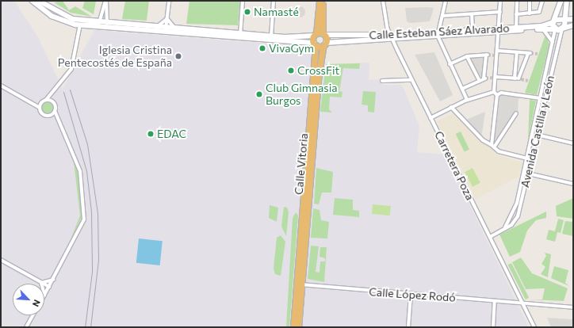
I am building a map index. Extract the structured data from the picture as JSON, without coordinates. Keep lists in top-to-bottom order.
{
  "streets": {
    "highway": ["Calle Vitoria"],
    "main road": ["Calle Esteban Sáez Alvarado"],
    "street": ["Avenida Castilla y León", "Carretera Poza", "Calle López Rodó"]
  },
  "crossings": [
    ["Calle Esteban Sáez Alvarado", "Avenida Castilla y León"],
    ["Calle Esteban Sáez Alvarado", "Calle Vitoria"],
    ["Calle Esteban Sáez Alvarado", "Carretera Poza"],
    ["Avenida Castilla y León", "Carretera Poza"],
    ["Calle Vitoria", "Calle López Rodó"],
    ["Carretera Poza", "Calle López Rodó"]
  ],
  "places": [
    "Namasté",
    "VivaGym",
    "Iglesia Cristina Pentecostés de España",
    "CrossFit",
    "Club Gimnasia Burgos",
    "EDAC"
  ],
  "north": "bottom right"
}
